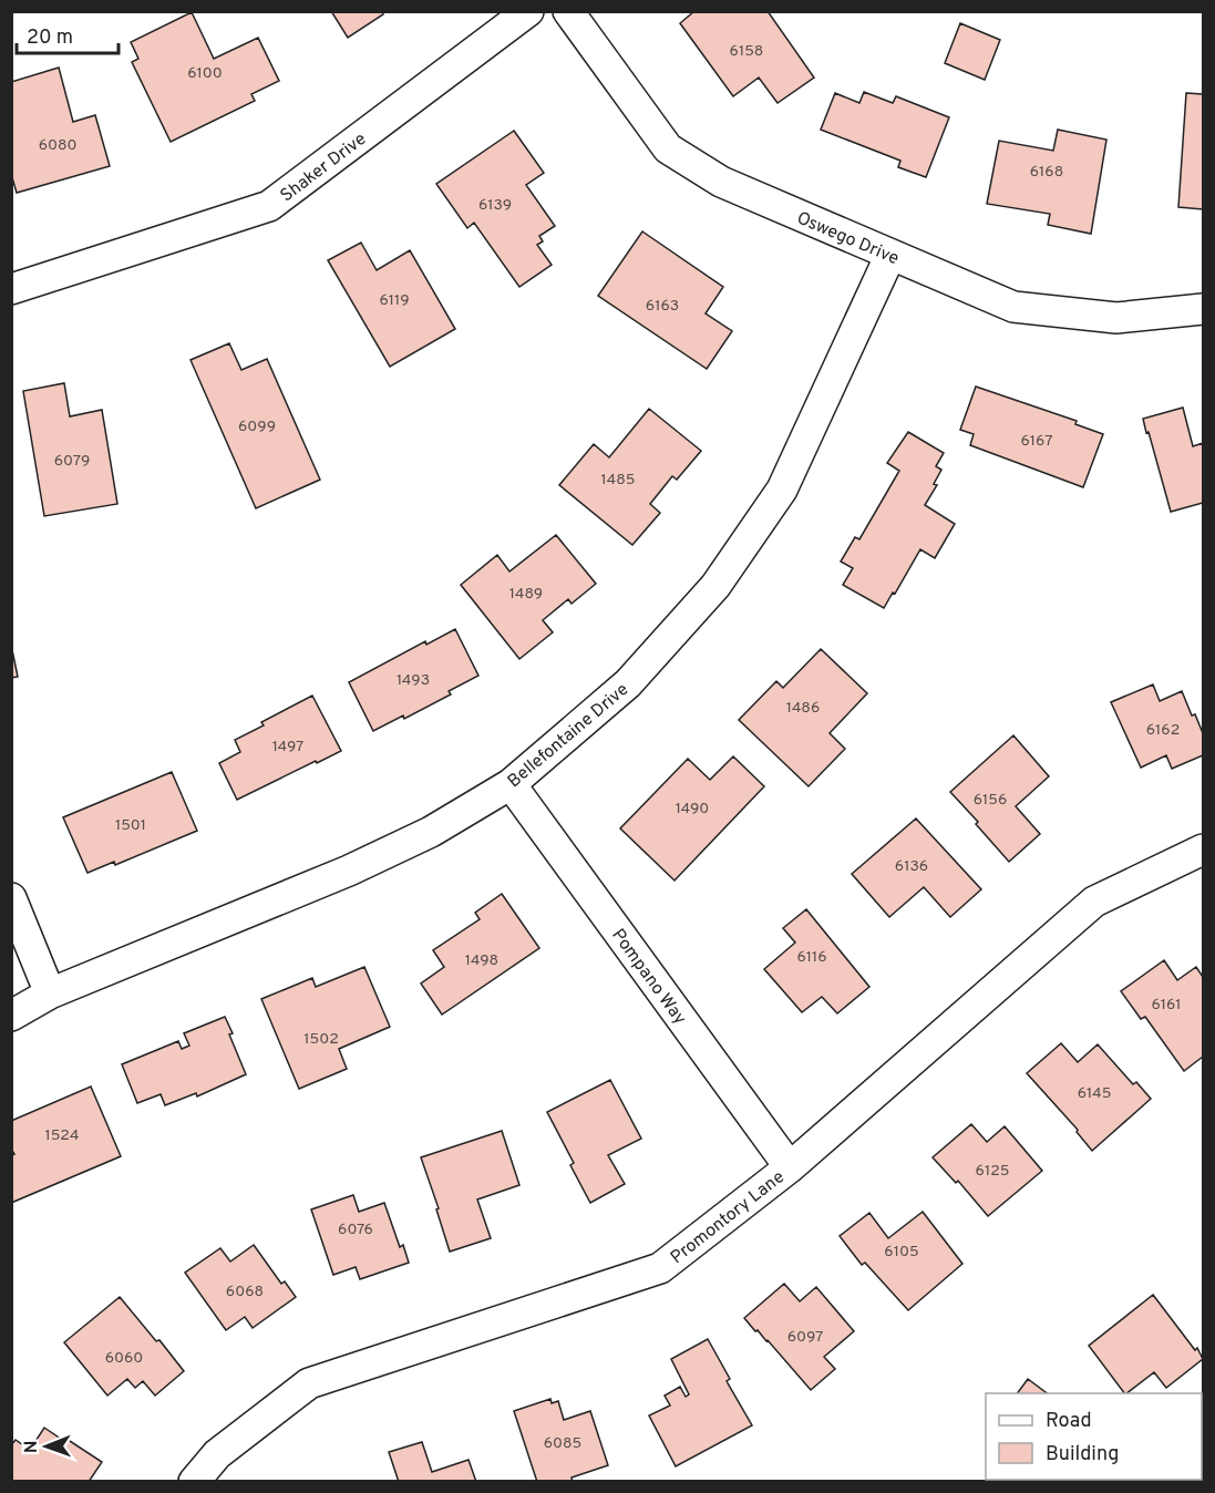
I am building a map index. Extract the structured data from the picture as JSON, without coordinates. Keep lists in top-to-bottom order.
{
  "streets": {
    "street": [
      "Shaker Drive",
      "Oswego Drive",
      "Bellefontaine Drive",
      "Pompano Way",
      "Promontory Lane"
    ]
  },
  "crossings": [
    ["Oswego Drive", "Bellefontaine Drive"],
    ["Bellefontaine Drive", "Pompano Way"],
    ["Pompano Way", "Promontory Lane"]
  ],
  "house_numbers": [
    "6158",
    "6100",
    "6080",
    "6168",
    "6139",
    "6119",
    "6163",
    "6099",
    "6167",
    "6079",
    "1485",
    "1489",
    "1493",
    "1486",
    "6162",
    "1497",
    "6156",
    "1490",
    "1501",
    "6136",
    "6116",
    "1498",
    "6161",
    "1502",
    "6145",
    "1524",
    "6125",
    "6076",
    "6105",
    "6068",
    "6097",
    "6060",
    "6085"
  ],
  "legend": ["Road", "Building"],
  "scale_bar": "20 m",
  "north": "left"
}
